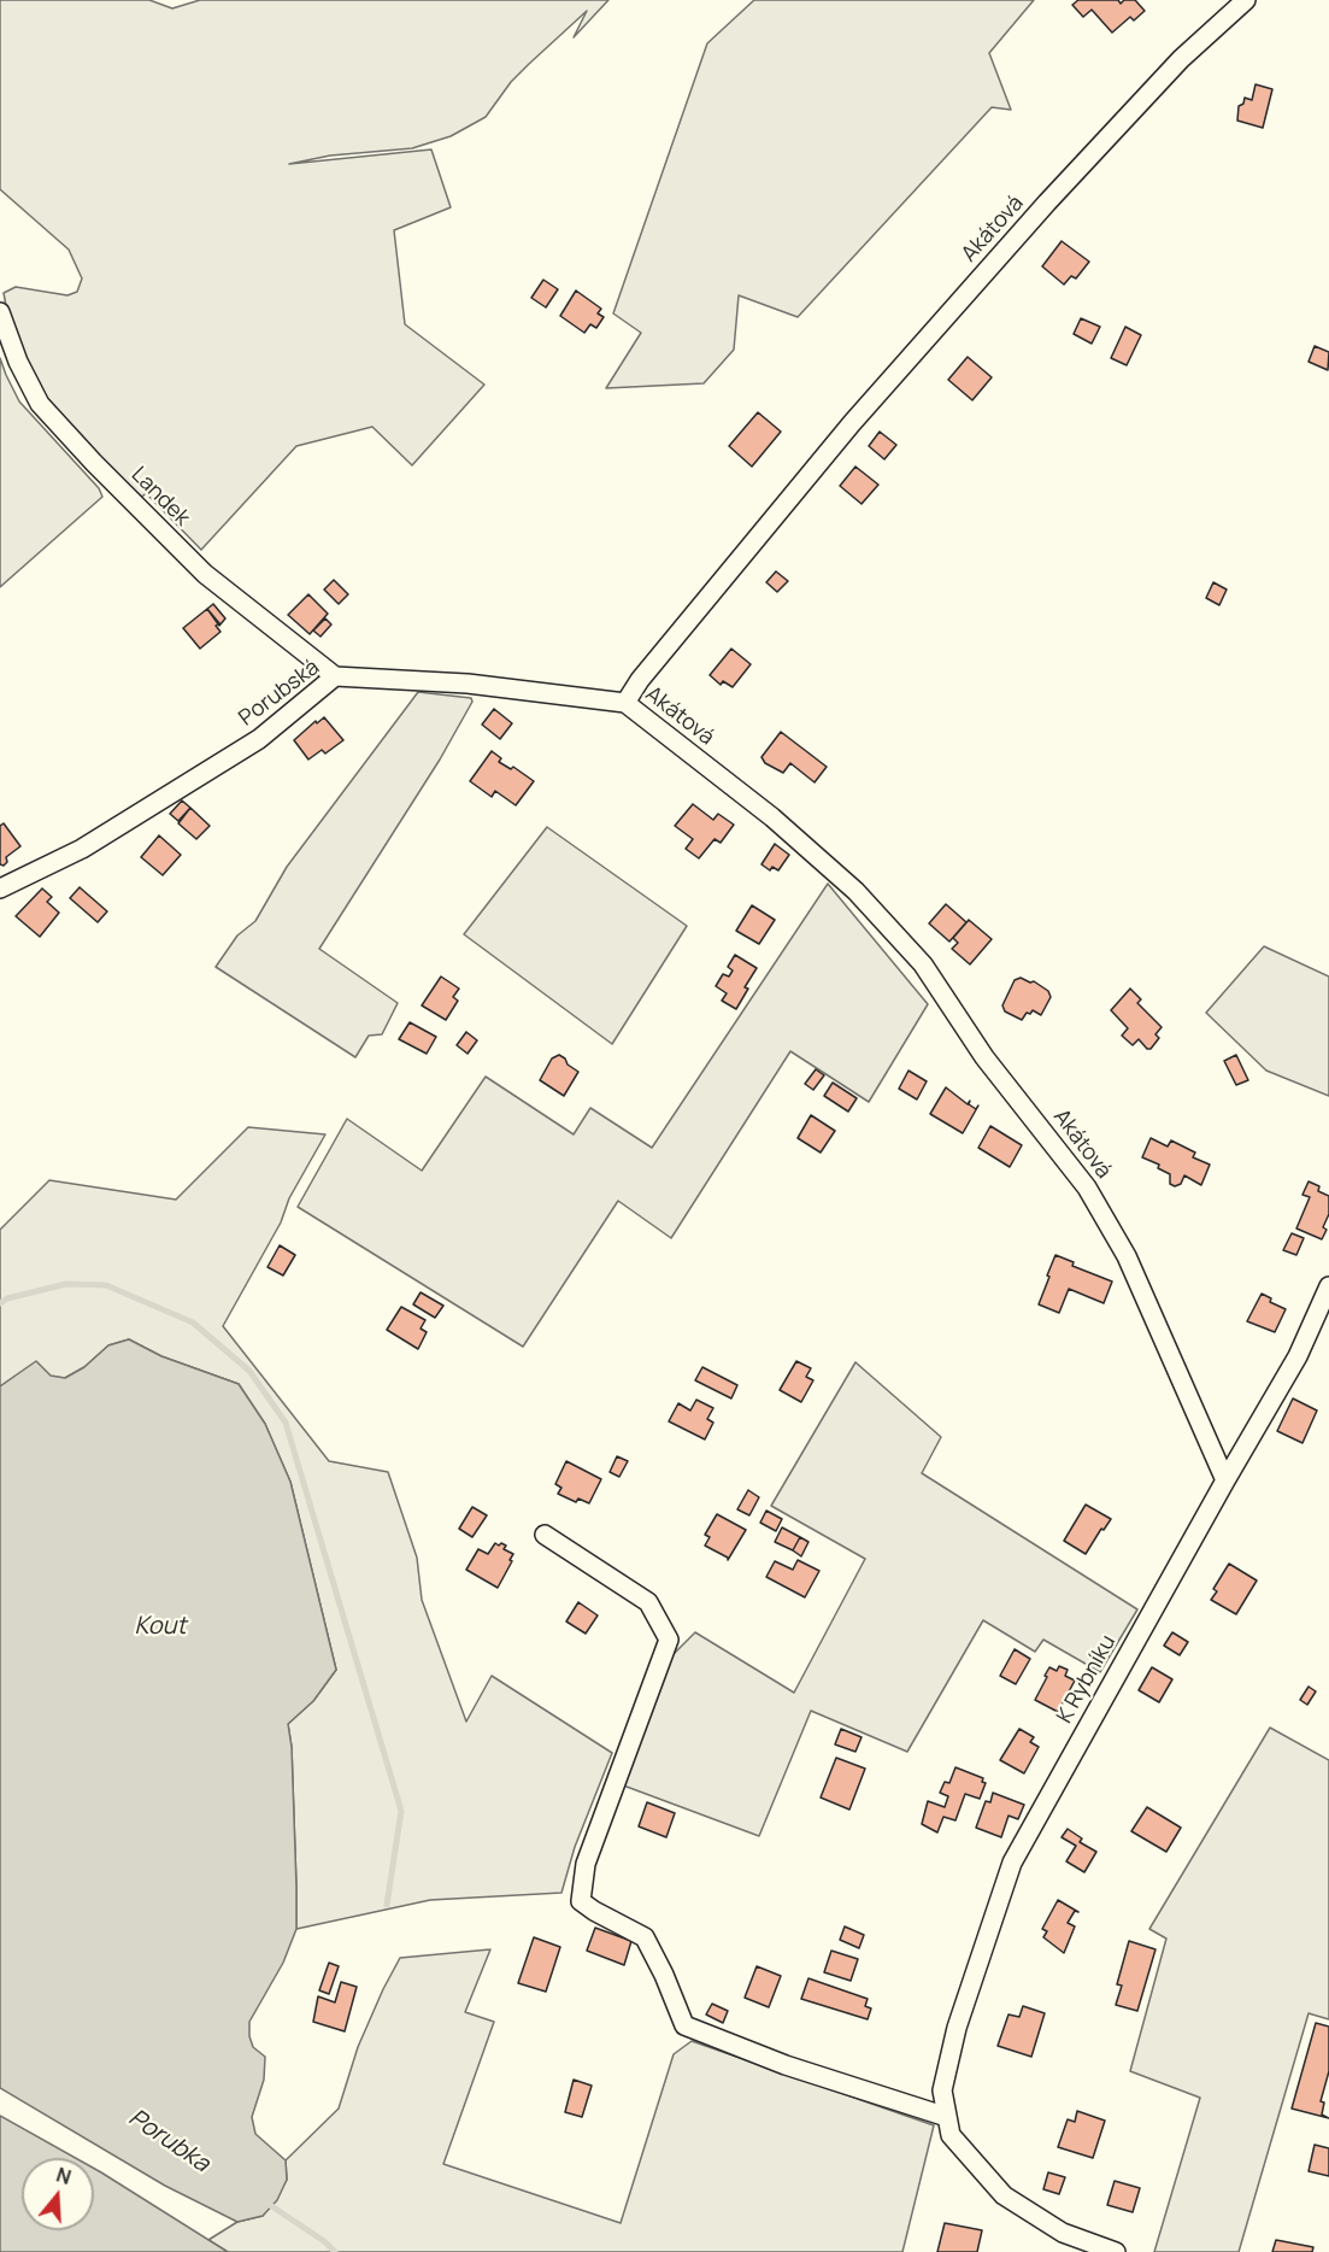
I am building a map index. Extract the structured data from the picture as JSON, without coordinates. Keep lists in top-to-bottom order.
{
  "streets": {
    "street": [
      "Akátová",
      "Landek",
      "Porubská",
      "K Rybníku"
    ]
  },
  "crossings": [
    ["Akátová", "Porubská"],
    ["Akátová", "K Rybníku"],
    ["Landek", "Porubská"]
  ],
  "water": ["Kout", "Porubka"],
  "north": "top"
}
